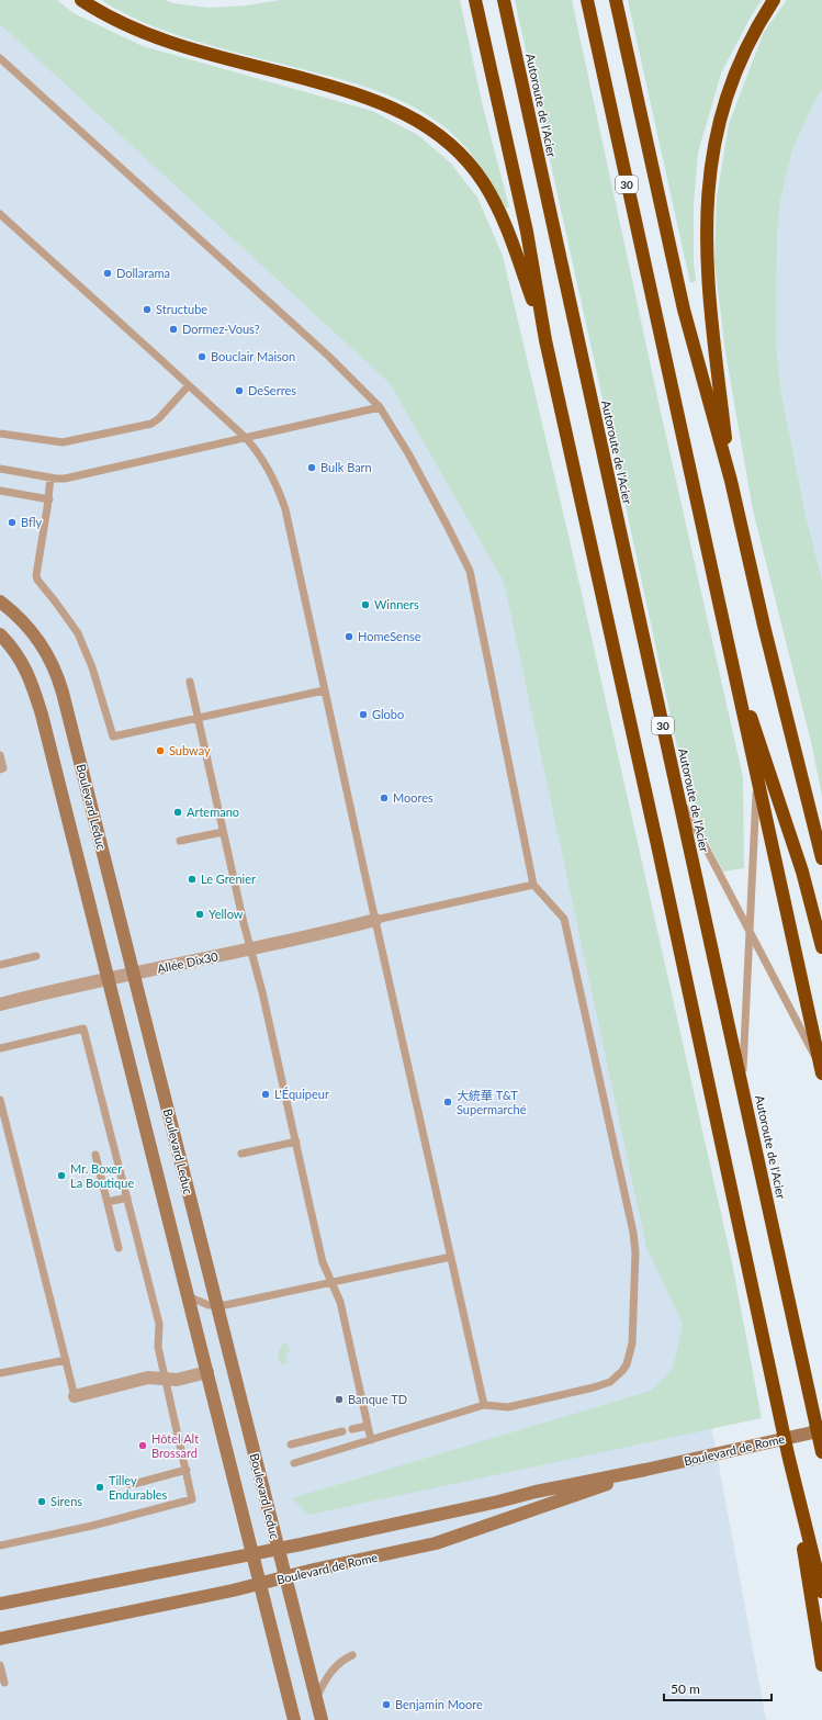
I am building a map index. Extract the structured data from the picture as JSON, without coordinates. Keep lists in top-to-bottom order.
{
  "streets": {
    "highway": ["Autoroute de l'Acier", "30"],
    "street": ["Boulevard Leduc", "Allée Dix30", "Boulevard de Rome"]
  },
  "crossings": [
    ["Boulevard Leduc", "Allée Dix30"],
    ["Boulevard Leduc", "Boulevard de Rome"]
  ],
  "places": [
    "Dollarama",
    "Structube",
    "Dormez-Vous?",
    "Bouclair Maison",
    "DeSerres",
    "Bulk Barn",
    "Bfly",
    "Winners",
    "HomeSense",
    "Globo",
    "Subway",
    "Moores",
    "Artemano",
    "Le Grenier",
    "Yellow",
    "L'Équipeur",
    "大統華 T&T Supermarché",
    "Mr. Boxer La Boutique",
    "Banque TD",
    "Hôtel Alt Brossard",
    "Tilley Endurables",
    "Sirens",
    "Benjamin Moore"
  ],
  "scale_bar": "50 m"
}
